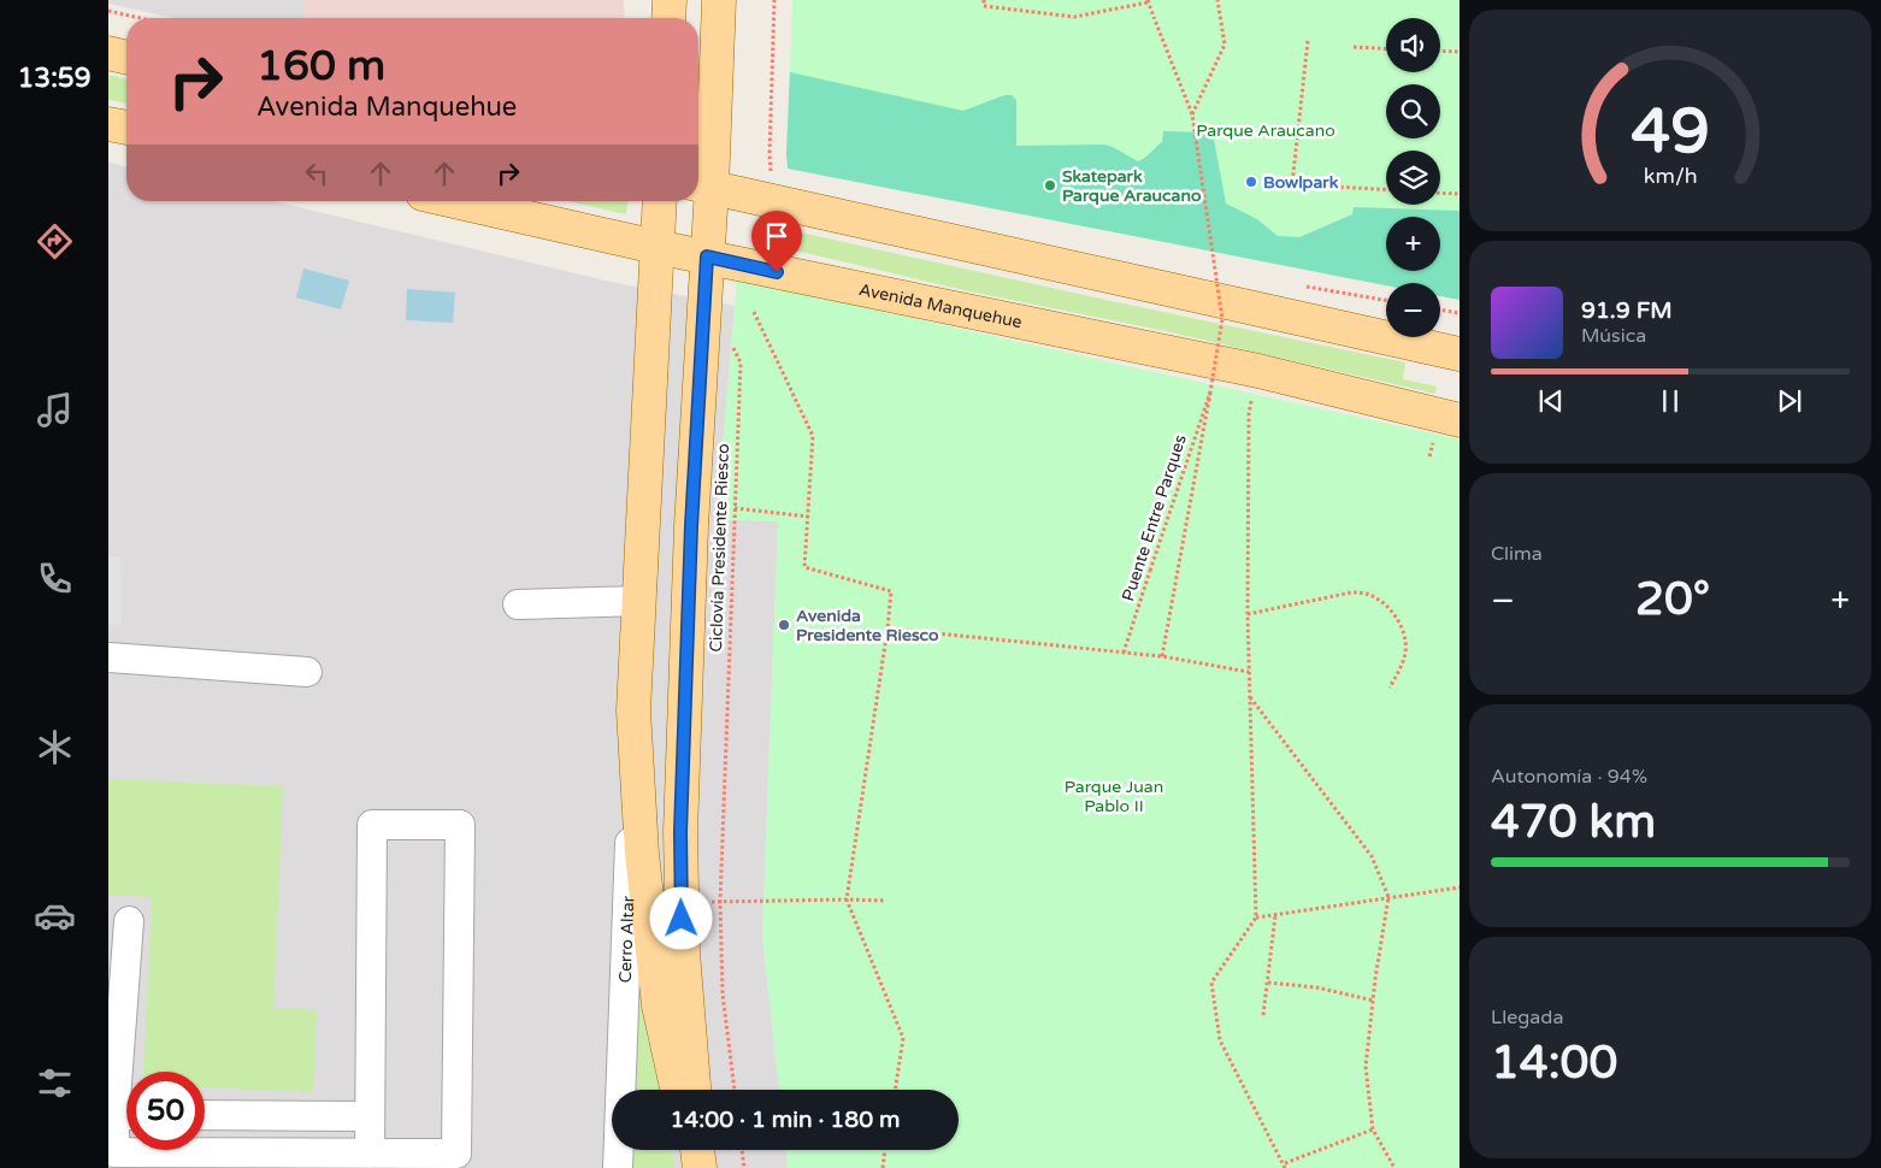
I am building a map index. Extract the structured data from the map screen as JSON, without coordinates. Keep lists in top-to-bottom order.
{
  "streets": {
    "main road": ["Avenida Manquehue"],
    "street": ["Cerro Altar"],
    "path": ["Puente Entre Parques", "Ciclovía Presidente Riesco"]
  },
  "parks": ["Parque Araucano", "Parque Juan Pablo II"],
  "places": ["Bowlpark", "Skatepark Parque Araucano", "Avenida Presidente Riesco"],
  "page": {
    "tabs": "13:59",
    "map_buttons": ["+", "−"],
    "turn": ["160 m", "Avenida Manquehue"],
    "song": ["91.9 FM", "Música"],
    "tile": [
      "Clima",
      ["Autonomía · 94%", "470 km"],
      ["Llegada", "14:00"]
    ],
    "heat": ["−", "20°", "+"],
    "limit": "50",
    "trip": "14:00 · 1 min · 180 m",
    "gauge": ["49", "km/h"]
  }
}
